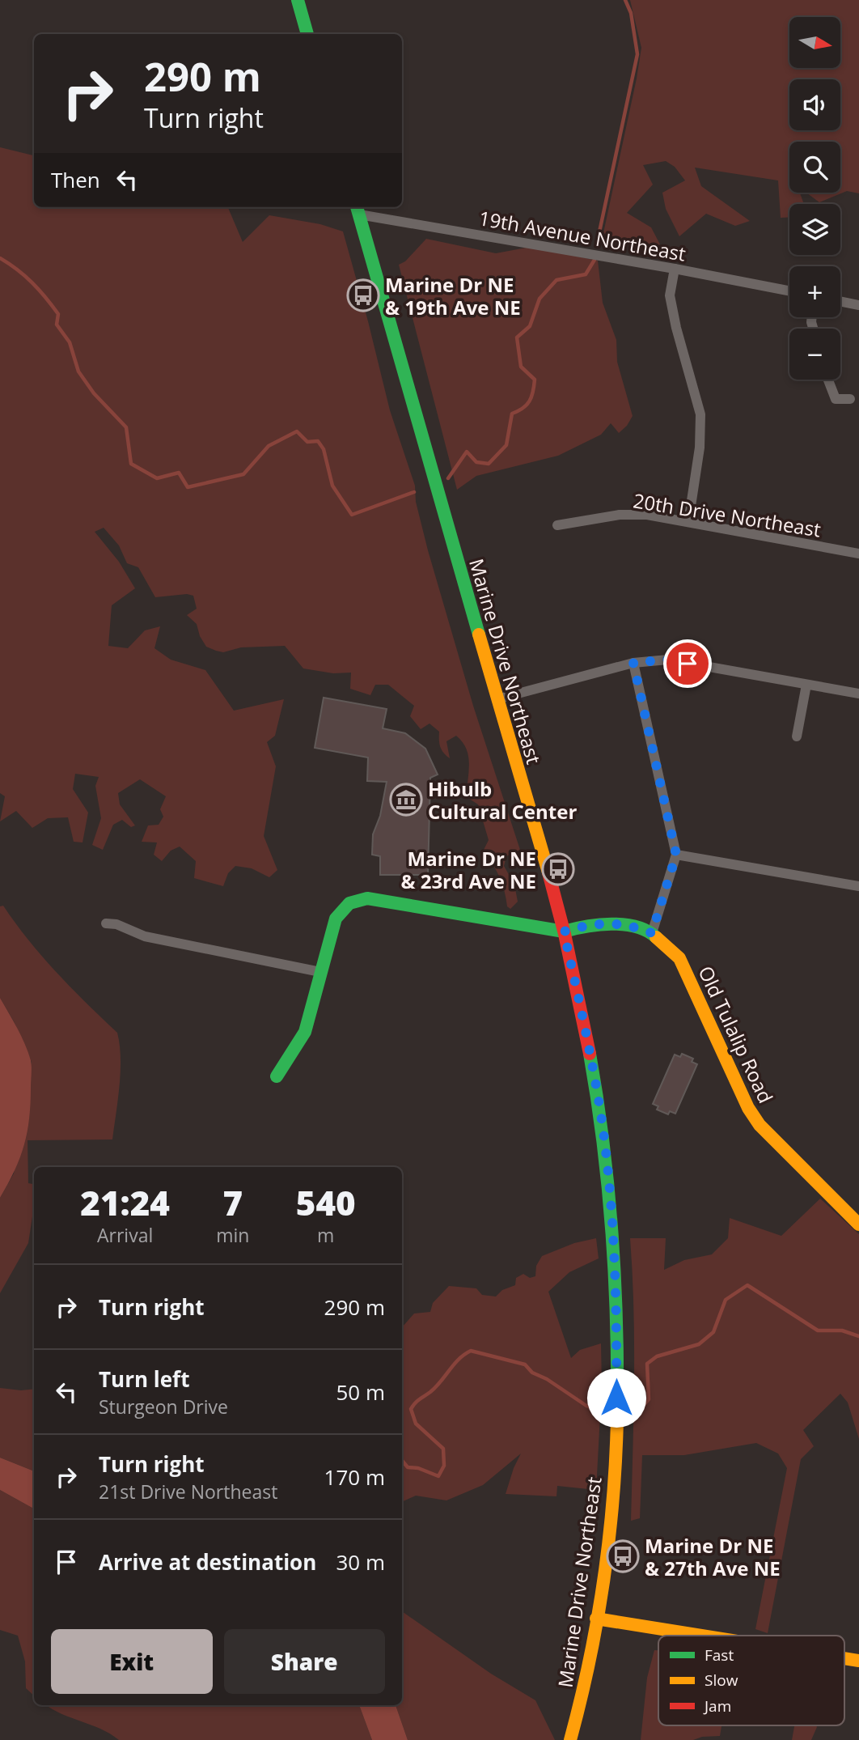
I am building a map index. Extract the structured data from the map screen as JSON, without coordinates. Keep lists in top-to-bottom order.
{
  "streets": {
    "main road": ["Marine Drive Northeast", "Old Tulalip Road"],
    "street": ["19th Avenue Northeast", "20th Drive Northeast"]
  },
  "crossings": [
    ["19th Avenue Northeast", "Marine Drive Northeast"]
  ],
  "places": {
    "bus stop": ["Marine Dr NE & 19th Ave NE", "Marine Dr NE & 23rd Ave NE", "Marine Dr NE & 27th Ave NE"],
    "museum": ["Hibulb Cultural Center"]
  },
  "legend": ["Fast", "Slow", "Jam"],
  "north": "right",
  "page": {
    "map_buttons": ["+", "−"],
    "turn": ["290 m", "Turn right"],
    "then": "Then",
    "eta": [
      "21:24",
      "Arrival",
      "7",
      "min",
      "540",
      "m"
    ],
    "list": [
      {
        "name": "Turn right",
        "value": "290 m"
      },
      {
        "name": "Turn left",
        "note": "Sturgeon Drive",
        "value": "50 m"
      },
      {
        "name": "Turn right",
        "note": "21st Drive Northeast",
        "value": "170 m"
      },
      {
        "name": "Arrive at destination",
        "value": "30 m"
      }
    ],
    "buttons": ["Exit", "Share"]
  }
}
